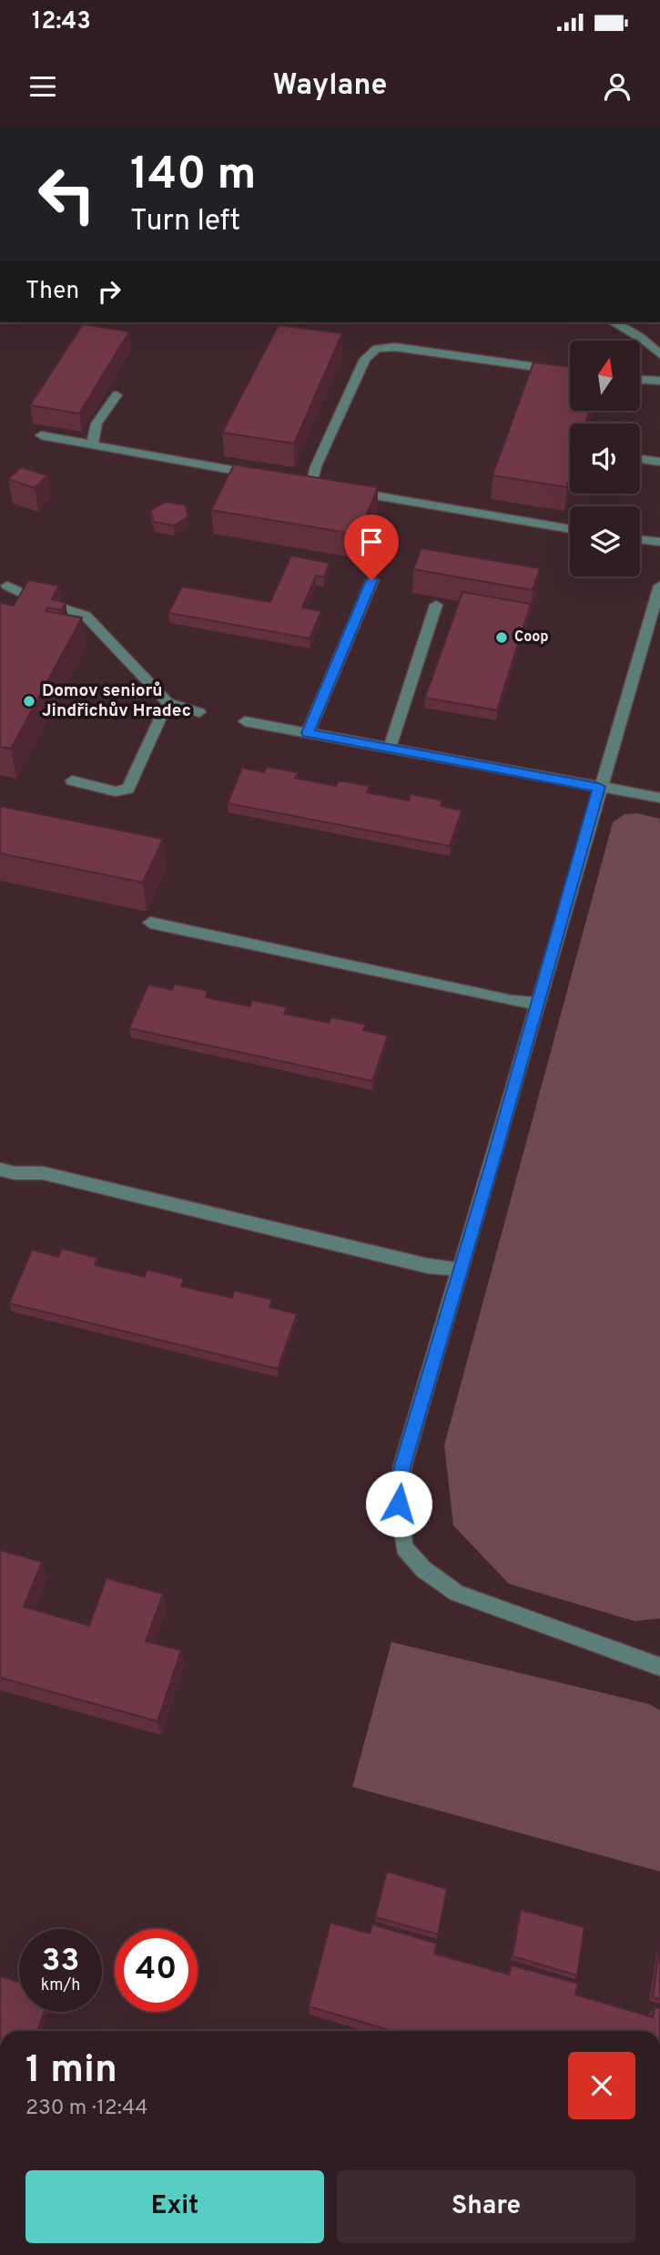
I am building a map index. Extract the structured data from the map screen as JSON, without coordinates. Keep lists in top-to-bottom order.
{
  "places": ["Coop", "Domov seniorů Jindřichův Hradec"],
  "north": "top",
  "page": {
    "status": "12:43",
    "header": "Waylane",
    "turn": ["140 m", "Turn left"],
    "then": "Then",
    "speed": "33 km/h",
    "limit": "40",
    "heading": ["1 min", "230 m · 12:44"],
    "buttons": ["Exit", "Share"]
  }
}
